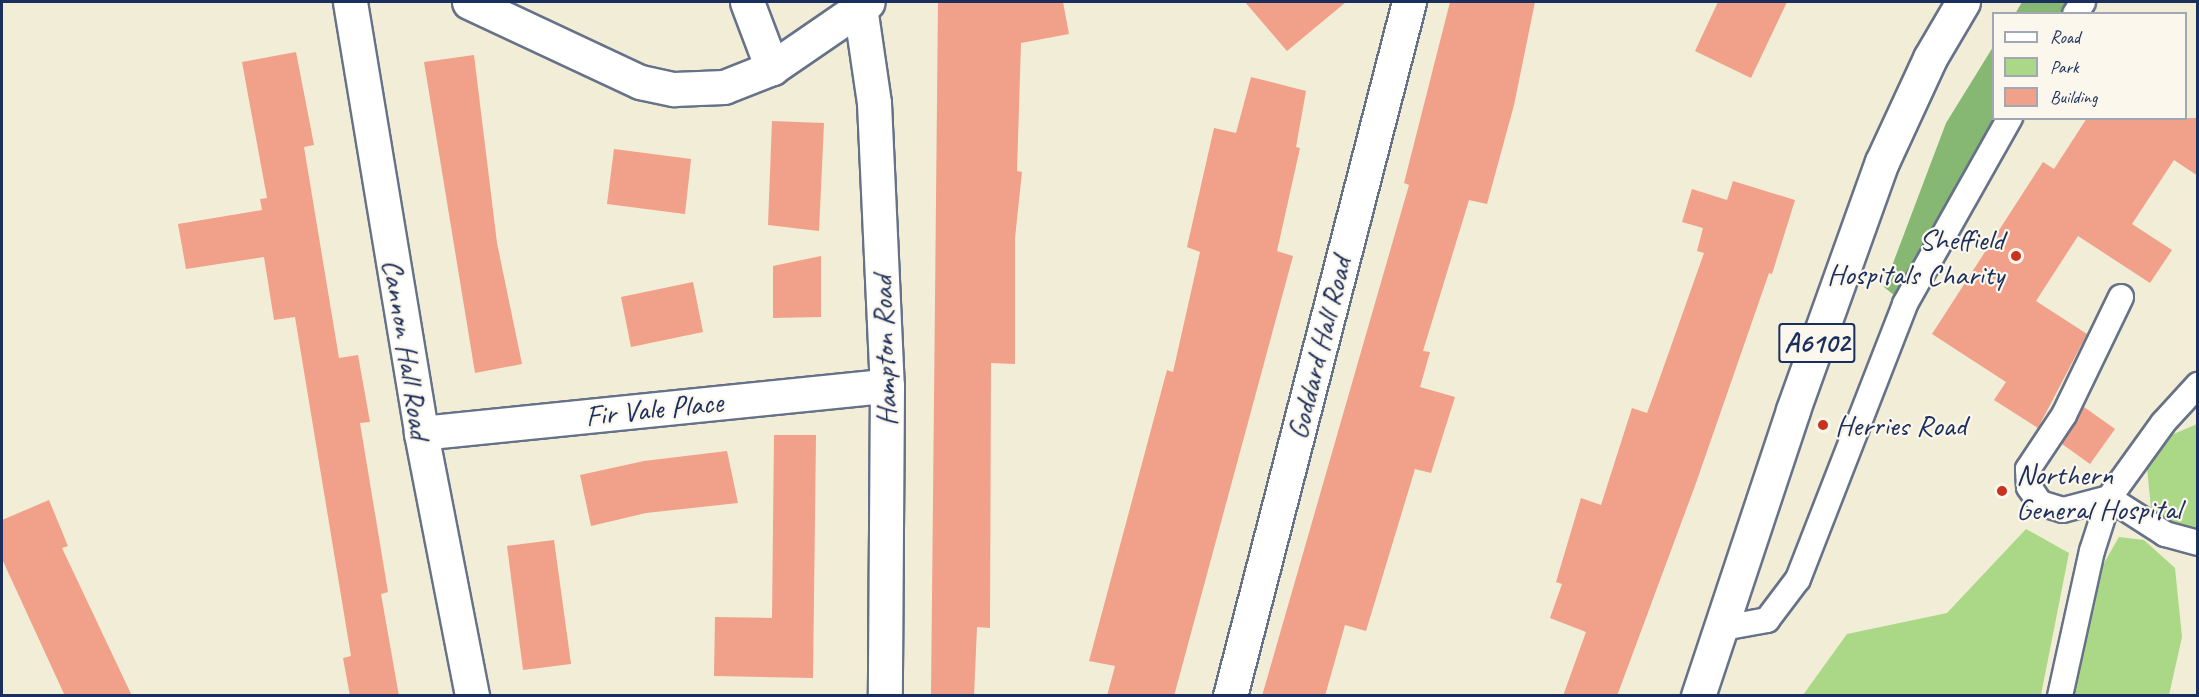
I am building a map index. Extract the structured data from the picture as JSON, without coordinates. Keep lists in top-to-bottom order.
{
  "streets": {
    "street": [
      "A6102",
      "Goddard Hall Road",
      "Cannon Hall Road",
      "Hampton Road",
      "Fir Vale Place"
    ]
  },
  "crossings": [
    ["Cannon Hall Road", "Fir Vale Place"],
    ["Hampton Road", "Fir Vale Place"]
  ],
  "places": ["Sheffield Hospitals Charity", "Herries Road", "Northern General Hospital"],
  "legend": ["Road", "Park", "Building"]
}
